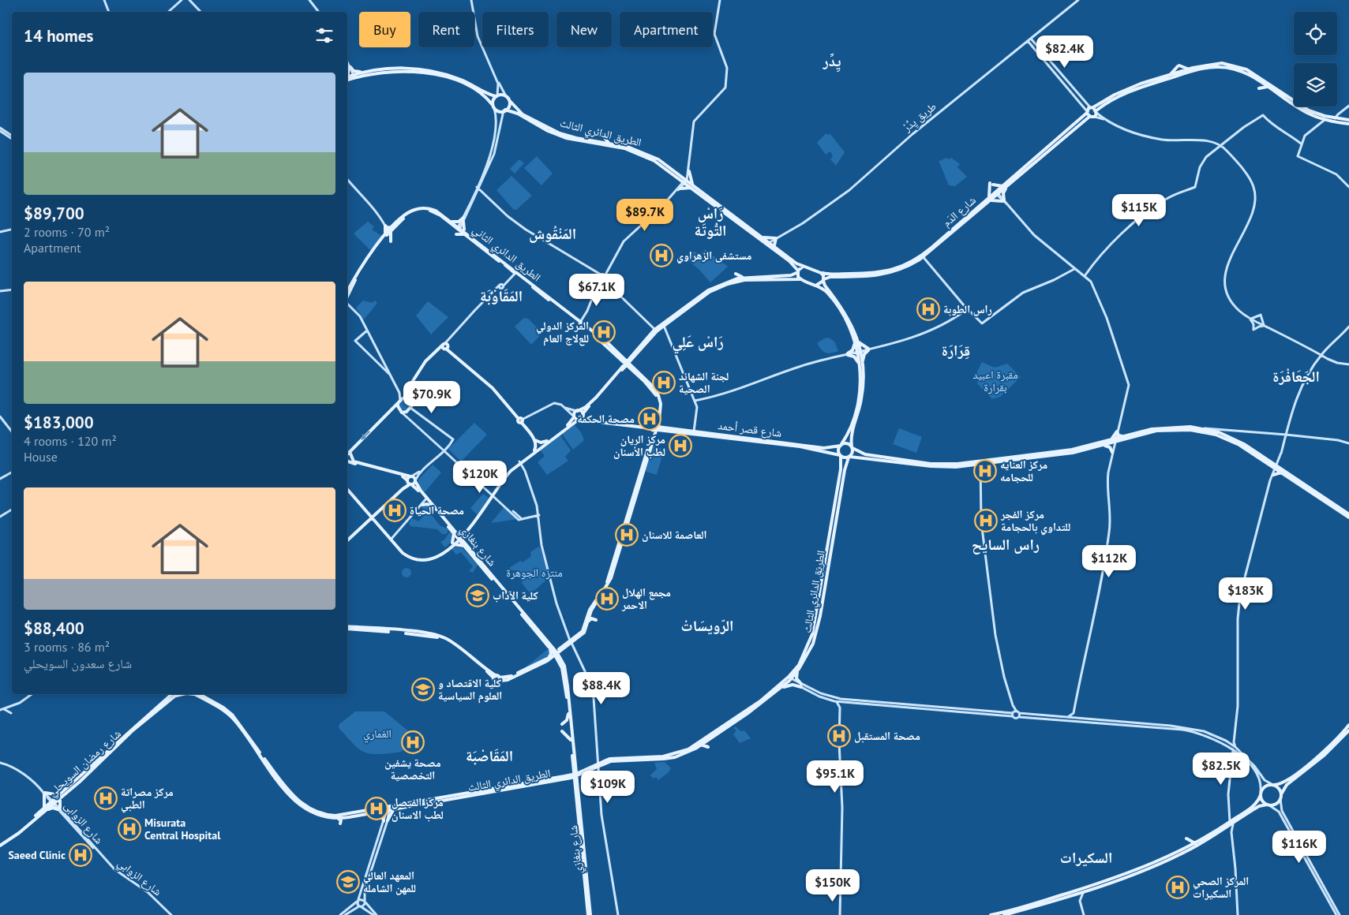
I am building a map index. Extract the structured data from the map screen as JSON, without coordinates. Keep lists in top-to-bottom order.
{
  "streets": {
    "main road": [
      "الطريق الدائري الثالث",
      "شارع الدَم",
      "الطريق الدائري الثاني",
      "شارع قصر أحمد",
      "شارع بنغازي",
      "شارع رمضان السويحلي"
    ],
    "street": ["طريق يِدِّرْ", "شارع الزوابى", "شارع الزوابي"]
  },
  "crossings": [
    ["طريق يِدِّرْ", "الطريق الدائري الثالث"],
    ["الطريق الدائري الثالث", "شارع الدَم"],
    ["الطريق الدائري الثالث", "شارع قصر أحمد"],
    ["الطريق الدائري الثالث", "شارع بنغازي"],
    ["الطريق الدائري الثاني", "شارع قصر أحمد"],
    ["شارع رمضان السويحلي", "شارع الزوابى"],
    ["شارع الزوابى", "شارع الزوابي"]
  ],
  "districts": [
    "يِدِّر",
    "رَاسْ التُّوتَة",
    "المَنْقُوش",
    "المَقَاوْبَة",
    "رَاسْ عَلِي",
    "قِرَارَة",
    "الجَعَافْرَة",
    "راس السايح",
    "الرّويسَاتْ",
    "المَقَاصْبَة",
    "السكيرات"
  ],
  "parks": ["مقبرة اعبيد بقرارة", "منتزه الجوهرة", "الغماري"],
  "places": {
    "hospital": [
      "مستشفى الزهراوي",
      "راس الطوبة",
      "المركز الدولي للعﻻج العام",
      "لجنة الشهائد الصحية",
      "مصحة الحكمة",
      "مركز الريان لطب الأسنان",
      "مركز العنايه للحجامه",
      "مصحة الحياة",
      "مركز الفجر للتداوي بالحجامة",
      "العاصمة للاسنان",
      "مجمع الهلال الاحمر",
      "مصحة المستقبل",
      "مصحة يشفين التخصصية",
      "مركز مصراتة الطبي",
      "مركز الفيصل لطب الاسنان",
      "Misurata Central Hospital",
      "Saeed Clinic",
      "المركز الصحي السكيرات"
    ],
    "school or university": ["كلية الآداب", "كلية الاقتصاد و العلوم السياسية", "المعهد العالي للمهن الشامله"]
  },
  "page": {
    "chip": [
      "Buy",
      "Rent",
      "Filters",
      "New",
      "Apartment"
    ],
    "heading": "14 homes",
    "price": [
      "$82.4K",
      "$115K",
      "$89.7K",
      "$67.1K",
      "$70.9K",
      "$120K",
      "$112K",
      "$183K",
      "$88.4K",
      "$82.5K",
      "$95.1K",
      "$109K",
      "$116K",
      "$150K"
    ],
    "list": [
      {
        "name": "$89,700",
        "note": "2 rooms · 70 m² · Apartment"
      },
      {
        "name": "$183,000",
        "note": "4 rooms · 120 m² · House"
      },
      {
        "name": "$88,400",
        "note": "3 rooms · 86 m² · شارع سعدون السويحلي"
      }
    ]
  }
}
